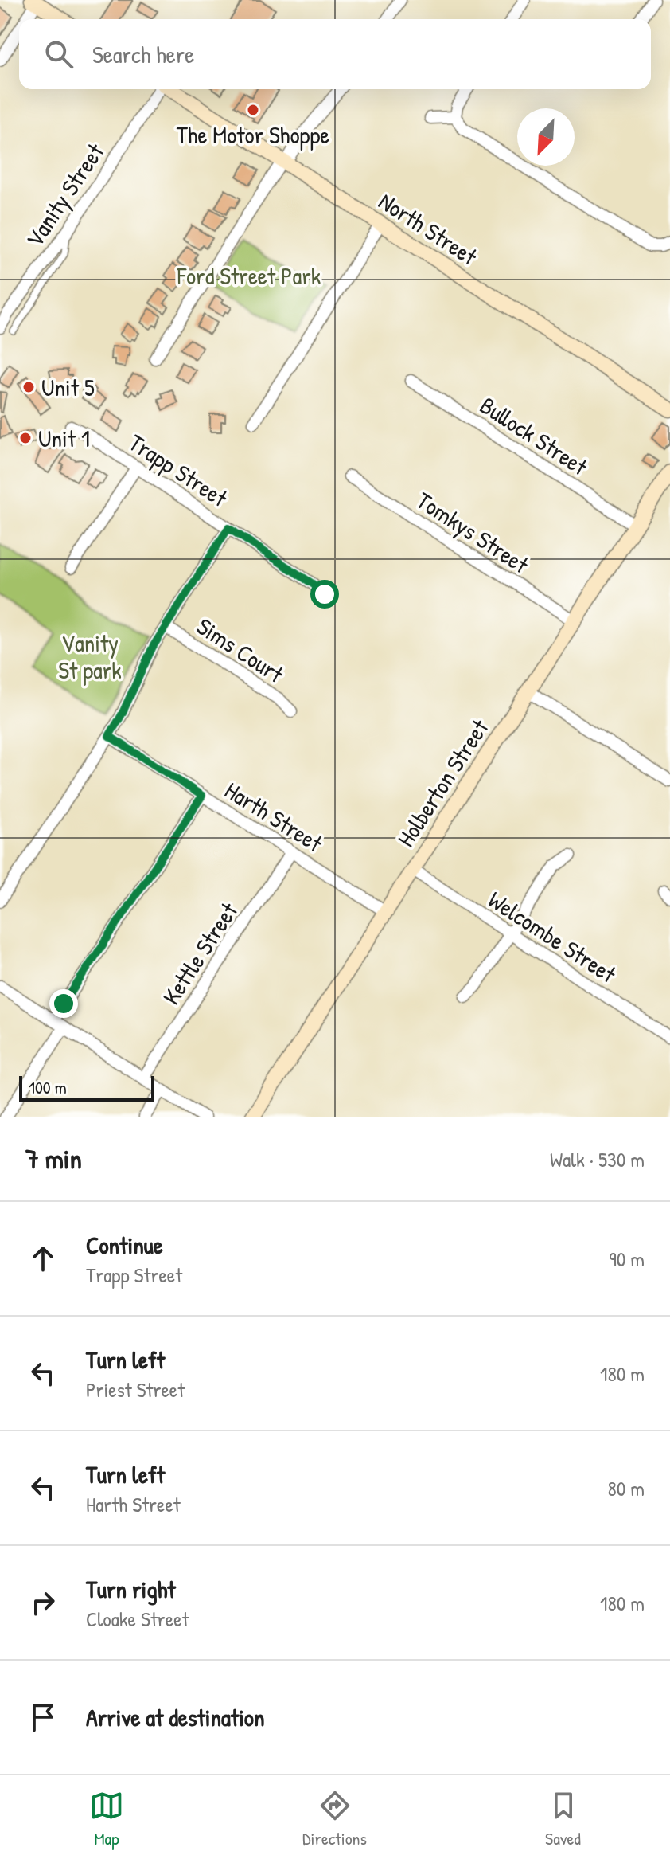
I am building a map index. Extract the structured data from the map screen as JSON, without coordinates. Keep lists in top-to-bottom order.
{
  "streets": {
    "main road": ["North Street", "Holberton Street"],
    "street": [
      "Vanity Street",
      "Bullock Street",
      "Trapp Street",
      "Tomkys Street",
      "Sims Court",
      "Harth Street",
      "Welcombe Street",
      "Kettle Street"
    ]
  },
  "crossings": [
    ["Bullock Street", "Holberton Street"],
    ["Tomkys Street", "Holberton Street"],
    ["Holberton Street", "Harth Street"],
    ["Holberton Street", "Welcombe Street"],
    ["Harth Street", "Kettle Street"]
  ],
  "parks": ["Ford Street Park", "Vanity St park"],
  "places": ["The Motor Shoppe", "Unit 5", "Unit 1"],
  "scale_bar": "100 m",
  "north": "bottom left",
  "page": {
    "search": "Search here",
    "scale": "100 m",
    "heading": ["7 min", "Walk · 530 m"],
    "list": [
      ["Continue", "Trapp Street", "90 m"],
      ["Turn left", "Priest Street", "180 m"],
      ["Turn left", "Harth Street", "80 m"],
      ["Turn right", "Cloake Street", "180 m"],
      "Arrive at destination"
    ],
    "nav": ["Map", "Directions", "Saved"]
  }
}
